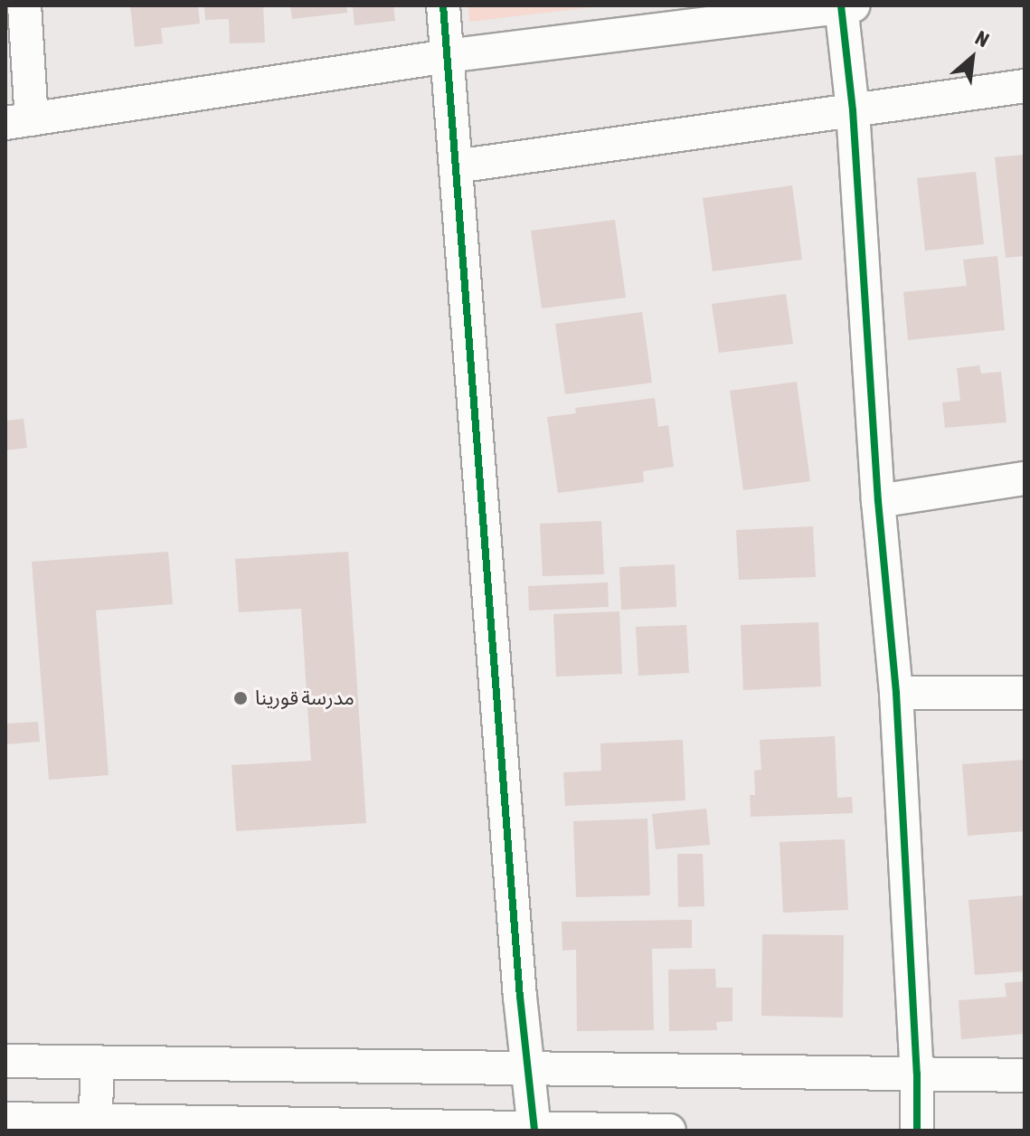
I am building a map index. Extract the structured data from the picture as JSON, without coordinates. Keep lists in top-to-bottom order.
{
  "places": ["مدرسة قورينا"],
  "north": "top right"
}
